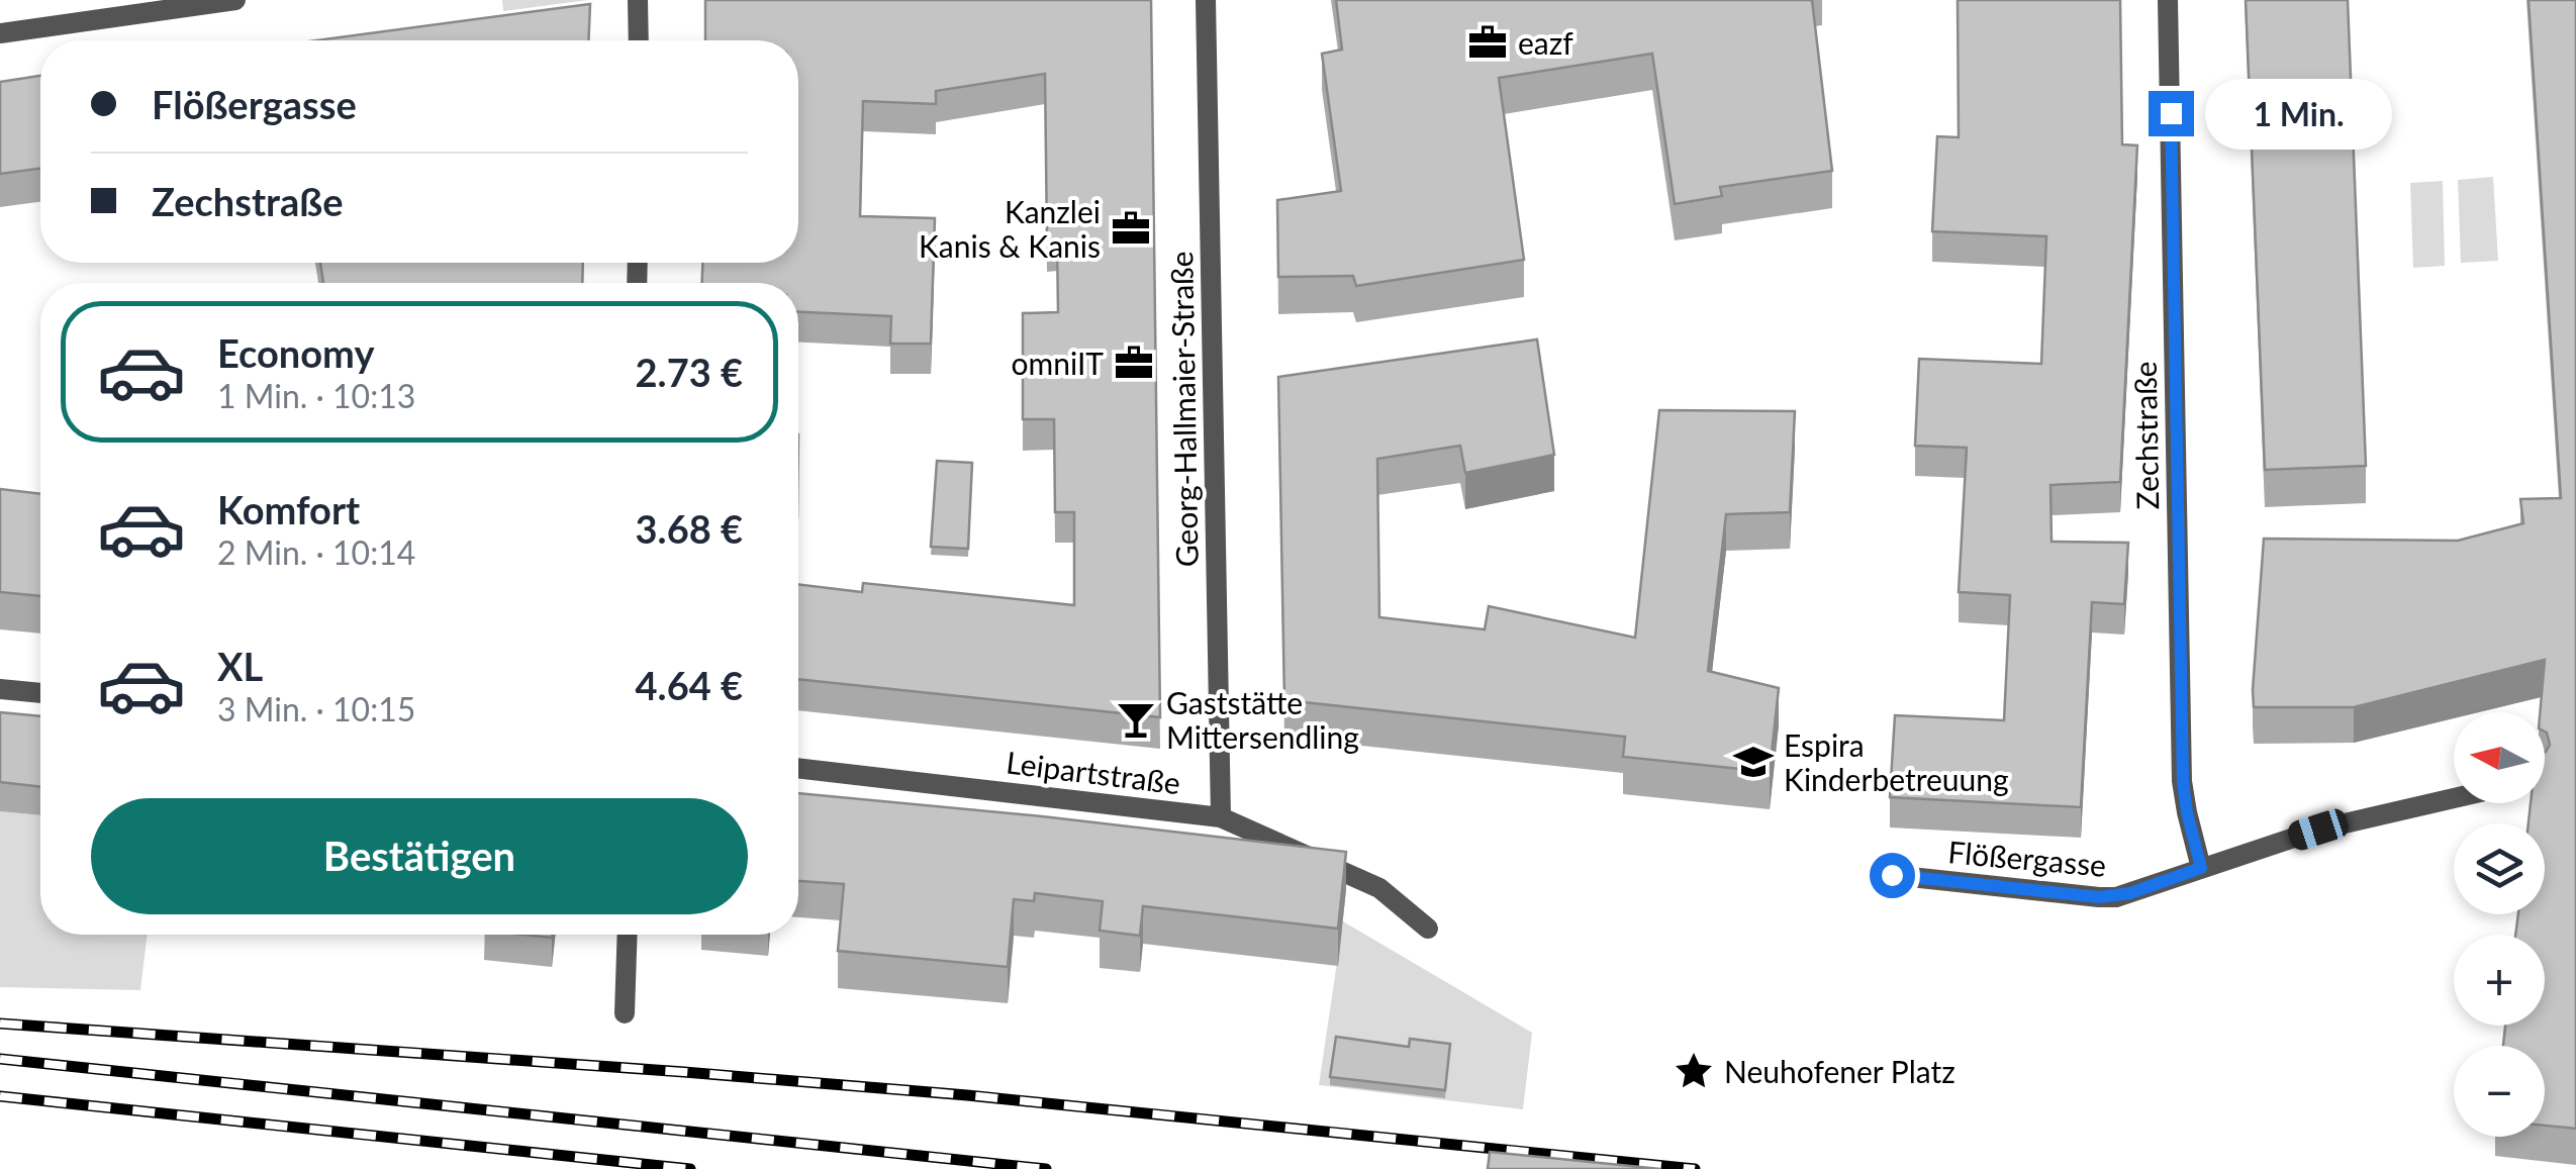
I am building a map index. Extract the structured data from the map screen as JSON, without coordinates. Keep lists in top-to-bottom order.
{
  "streets": {
    "street": [
      "Georg-Hallmaier-Straße",
      "Zechstraße",
      "Leipartstraße",
      "Flößergasse"
    ]
  },
  "crossings": [
    ["Georg-Hallmaier-Straße", "Leipartstraße"],
    ["Zechstraße", "Flößergasse"]
  ],
  "places": {
    "office": ["eazf", "Kanzlei Kanis & Kanis", "omniIT"],
    "bar": ["Gaststätte Mittersendling"],
    "school or university": ["Espira Kinderbetreuung"],
    "place": ["Neuhofener Platz"]
  },
  "north": "left",
  "page": {
    "banner": ["Flößergasse", "Zechstraße"],
    "bubble": "1 Min.",
    "list": [
      {
        "name": "Economy",
        "note": "1 Min. · 10:13",
        "value": "2.73 €"
      },
      {
        "name": "Komfort",
        "note": "2 Min. · 10:14",
        "value": "3.68 €"
      },
      {
        "name": "XL",
        "note": "3 Min. · 10:15",
        "value": "4.64 €"
      }
    ],
    "map_buttons": ["+", "−"],
    "buttons": "Bestätigen"
  }
}
